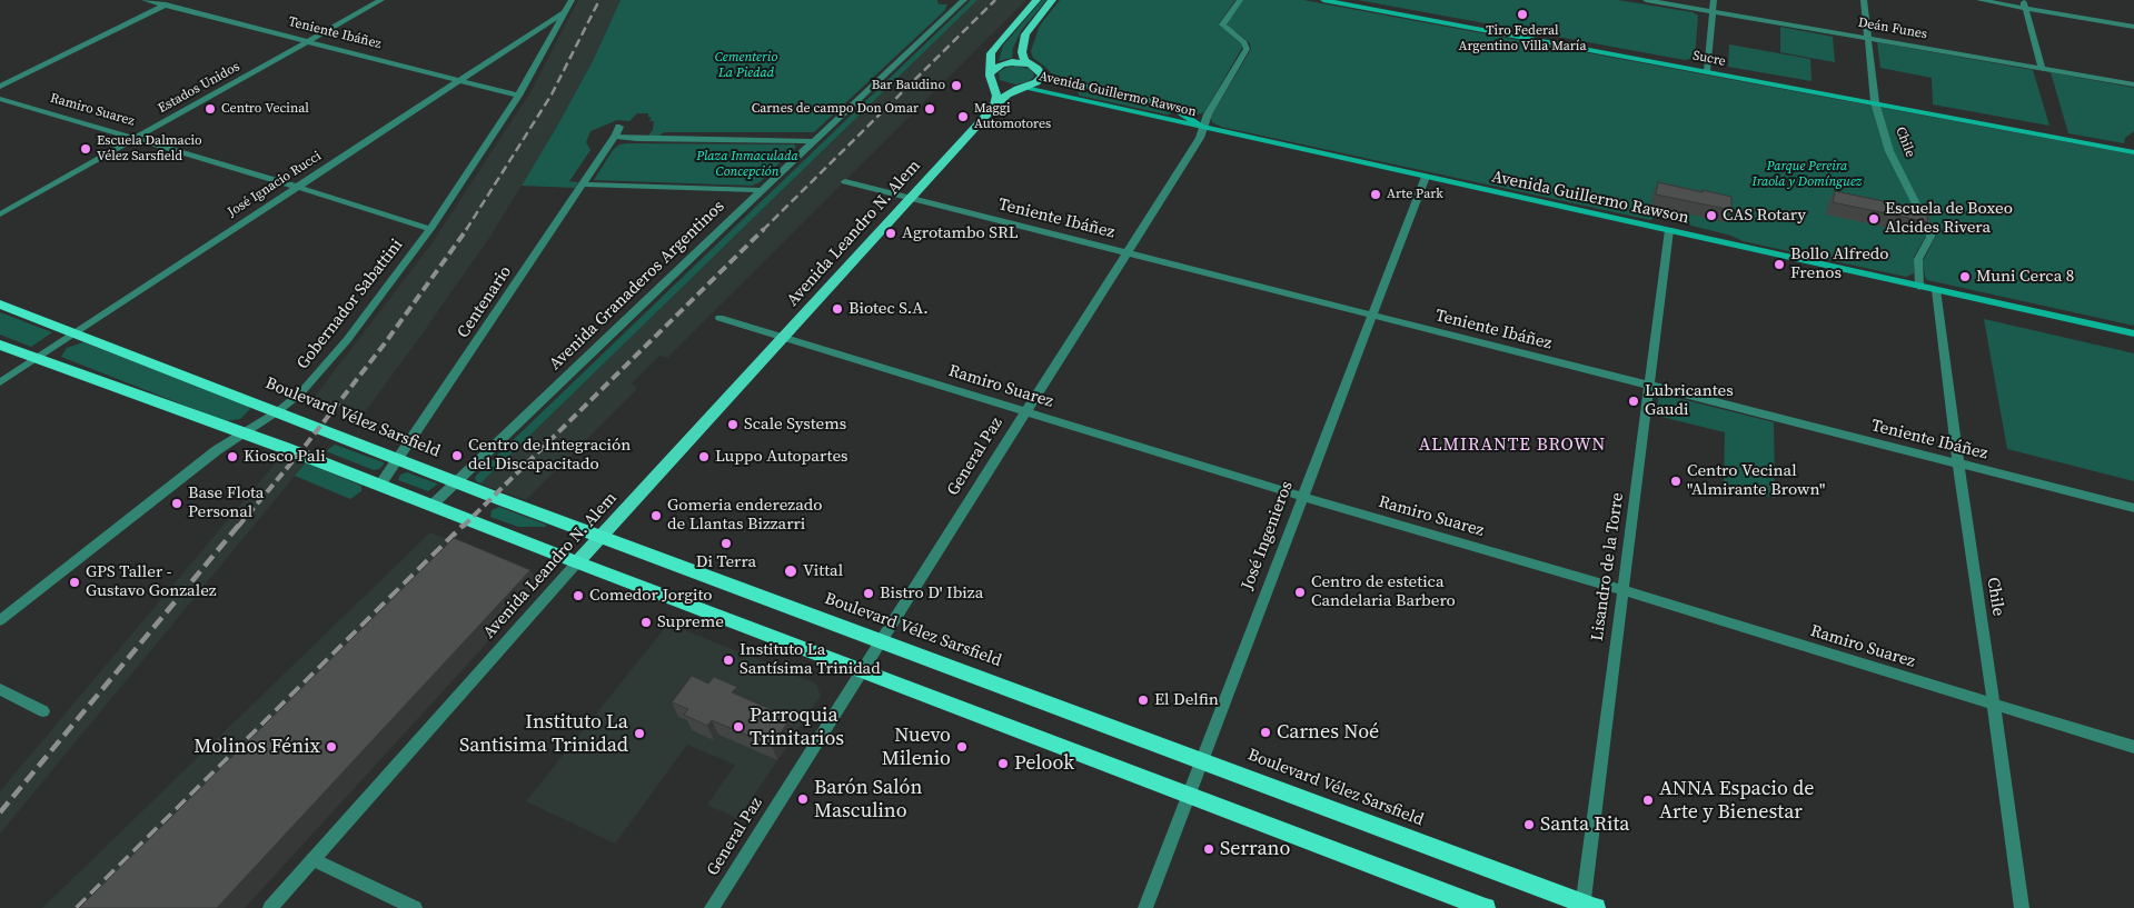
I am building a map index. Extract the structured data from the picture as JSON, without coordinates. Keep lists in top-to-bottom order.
{
  "streets": {
    "highway": ["Boulevard Vélez Sarsfield"],
    "main road": ["Sucre", "Avenida Guillermo Rawson", "Avenida Leandro N. Alem"],
    "street": [
      "Deán Funes",
      "Teniente Ibáñez",
      "Estados Unidos",
      "Ramiro Suarez",
      "Chile",
      "José Ignacio Rucci",
      "Avenida Granaderos Argentinos",
      "Centenario",
      "Gobernador Sabattini",
      "General Paz",
      "José Ingenieros",
      "Lisandro de la Torre"
    ]
  },
  "crossings": [
    ["Deán Funes", "Chile"],
    ["Teniente Ibáñez", "Estados Unidos"],
    ["Teniente Ibáñez", "Chile"],
    ["Teniente Ibáñez", "José Ignacio Rucci"],
    ["Teniente Ibáñez", "Avenida Leandro N. Alem"],
    ["Teniente Ibáñez", "Gobernador Sabattini"],
    ["Teniente Ibáñez", "General Paz"],
    ["Teniente Ibáñez", "José Ingenieros"],
    ["Teniente Ibáñez", "Lisandro de la Torre"],
    ["Sucre", "Chile"],
    ["Estados Unidos", "Ramiro Suarez"],
    ["Avenida Guillermo Rawson", "Chile"],
    ["Avenida Guillermo Rawson", "Avenida Leandro N. Alem"],
    ["Avenida Guillermo Rawson", "General Paz"],
    ["Avenida Guillermo Rawson", "José Ingenieros"],
    ["Avenida Guillermo Rawson", "Lisandro de la Torre"],
    ["Ramiro Suarez", "Chile"],
    ["Ramiro Suarez", "José Ignacio Rucci"],
    ["Ramiro Suarez", "Avenida Leandro N. Alem"],
    ["Ramiro Suarez", "Gobernador Sabattini"],
    ["Ramiro Suarez", "General Paz"],
    ["Ramiro Suarez", "José Ingenieros"],
    ["Ramiro Suarez", "Lisandro de la Torre"],
    ["José Ignacio Rucci", "Gobernador Sabattini"],
    ["José Ignacio Rucci", "Boulevard Vélez Sarsfield"],
    ["Avenida Leandro N. Alem", "Boulevard Vélez Sarsfield"],
    ["Avenida Granaderos Argentinos", "Centenario"],
    ["Avenida Granaderos Argentinos", "Boulevard Vélez Sarsfield"],
    ["Centenario", "Boulevard Vélez Sarsfield"],
    ["Gobernador Sabattini", "Boulevard Vélez Sarsfield"],
    ["Boulevard Vélez Sarsfield", "General Paz"],
    ["Boulevard Vélez Sarsfield", "José Ingenieros"],
    ["Boulevard Vélez Sarsfield", "Lisandro de la Torre"]
  ],
  "districts": ["ALMIRANTE BROWN"],
  "parks": ["Cementerio La Piedad", "Plaza Inmaculada Concepción", "Parque Pereira Iraola y Domínguez"],
  "places": [
    "Tiro Federal Argentino Villa María",
    "Bar Baudino",
    "Centro Vecinal",
    "Carnes de campo Don Omar",
    "Maggi Automotores",
    "Escuela Dalmacio Vélez Sarsfield",
    "Arte Park",
    "CAS Rotary",
    "Escuela de Boxeo Alcides Rivera",
    "Agrotambo SRL",
    "Bollo Alfredo Frenos",
    "Muni Cerca 8",
    "Biotec S.A.",
    "Lubricantes Gaudi",
    "Scale Systems",
    "Centro de Integración del Discapacitado",
    "Kiosco Pali",
    "Luppo Autopartes",
    "Centro Vecinal \"Almirante Brown\"",
    "Base Flota Personal",
    "Gomeria enderezado de Llantas Bizzarri",
    "Di Terra",
    "Vittal",
    "GPS Taller - Gustavo Gonzalez",
    "Centro de estetica Candelaria Barbero",
    "Bistro D' Ibiza",
    "Comedor Jorgito",
    "Supreme",
    "Instituto La Santísima Trinidad",
    "El Delfin",
    "Parroquia Trinitarios",
    "Carnes Noé",
    "Instituto La Santisima Trinidad",
    "Molinos Fénix",
    "Nuevo Milenio",
    "Pelook",
    "Barón Salón Masculino",
    "ANNA Espacio de Arte y Bienestar",
    "Santa Rita",
    "Serrano"
  ]
}
